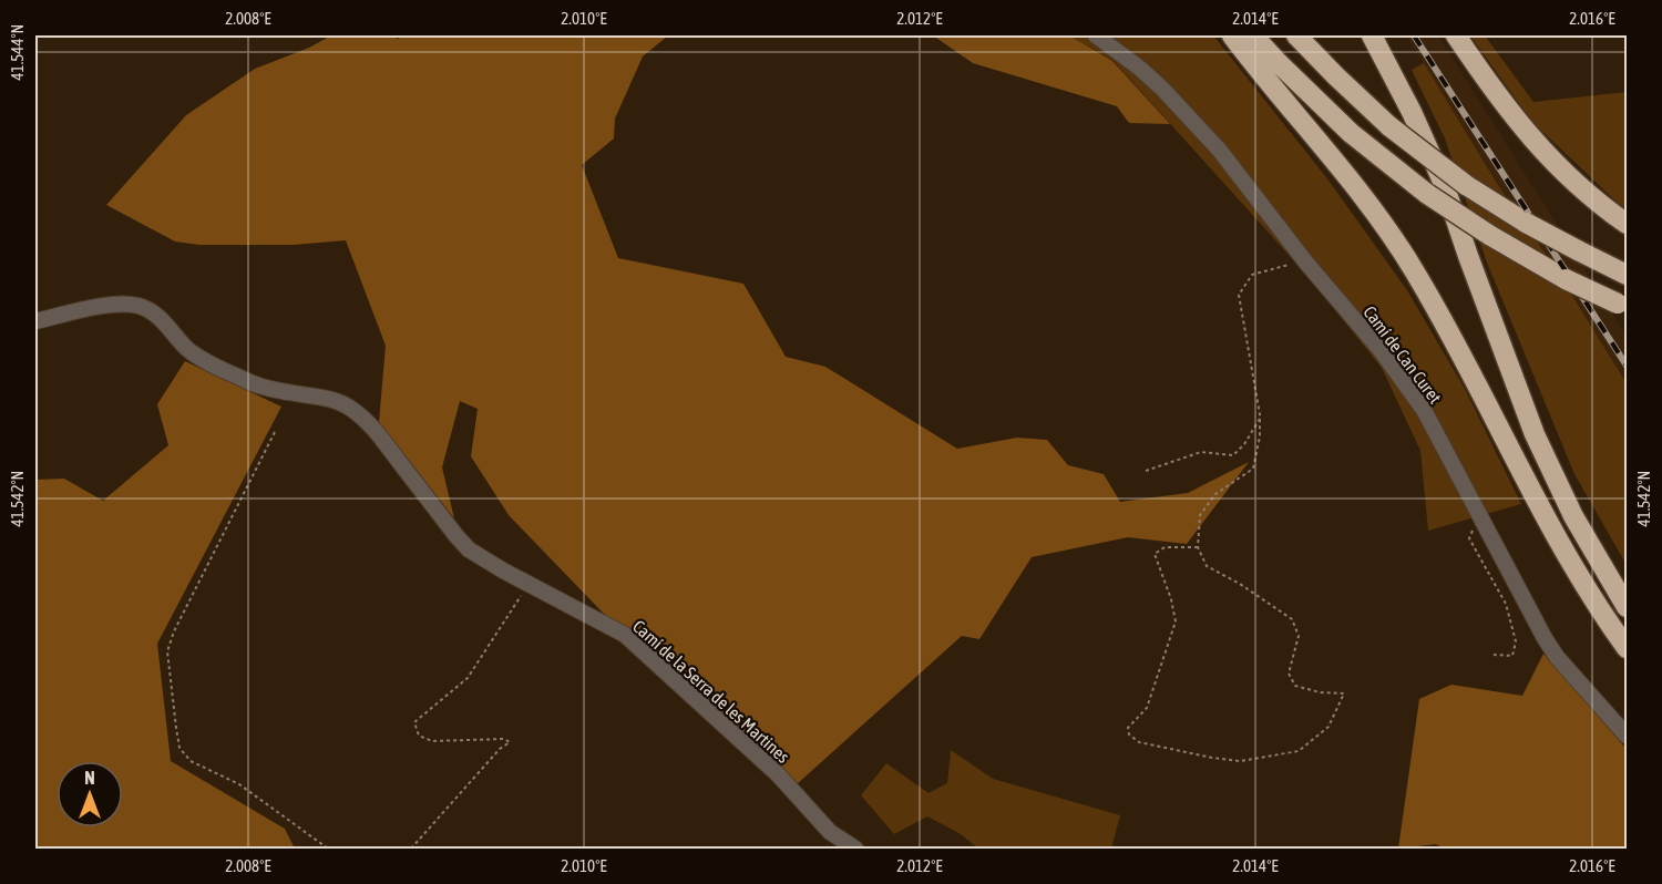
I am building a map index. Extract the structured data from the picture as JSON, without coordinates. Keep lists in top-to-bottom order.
{
  "streets": {
    "street": ["Camí de Can Curet", "Camí de la Serra de les Martines"]
  },
  "north": "top",
  "coordinates": [
    "2.008°E",
    "2.010°E",
    "2.012°E",
    "2.014°E",
    "2.016°E",
    "41.544°N",
    "41.542°N"
  ]
}
